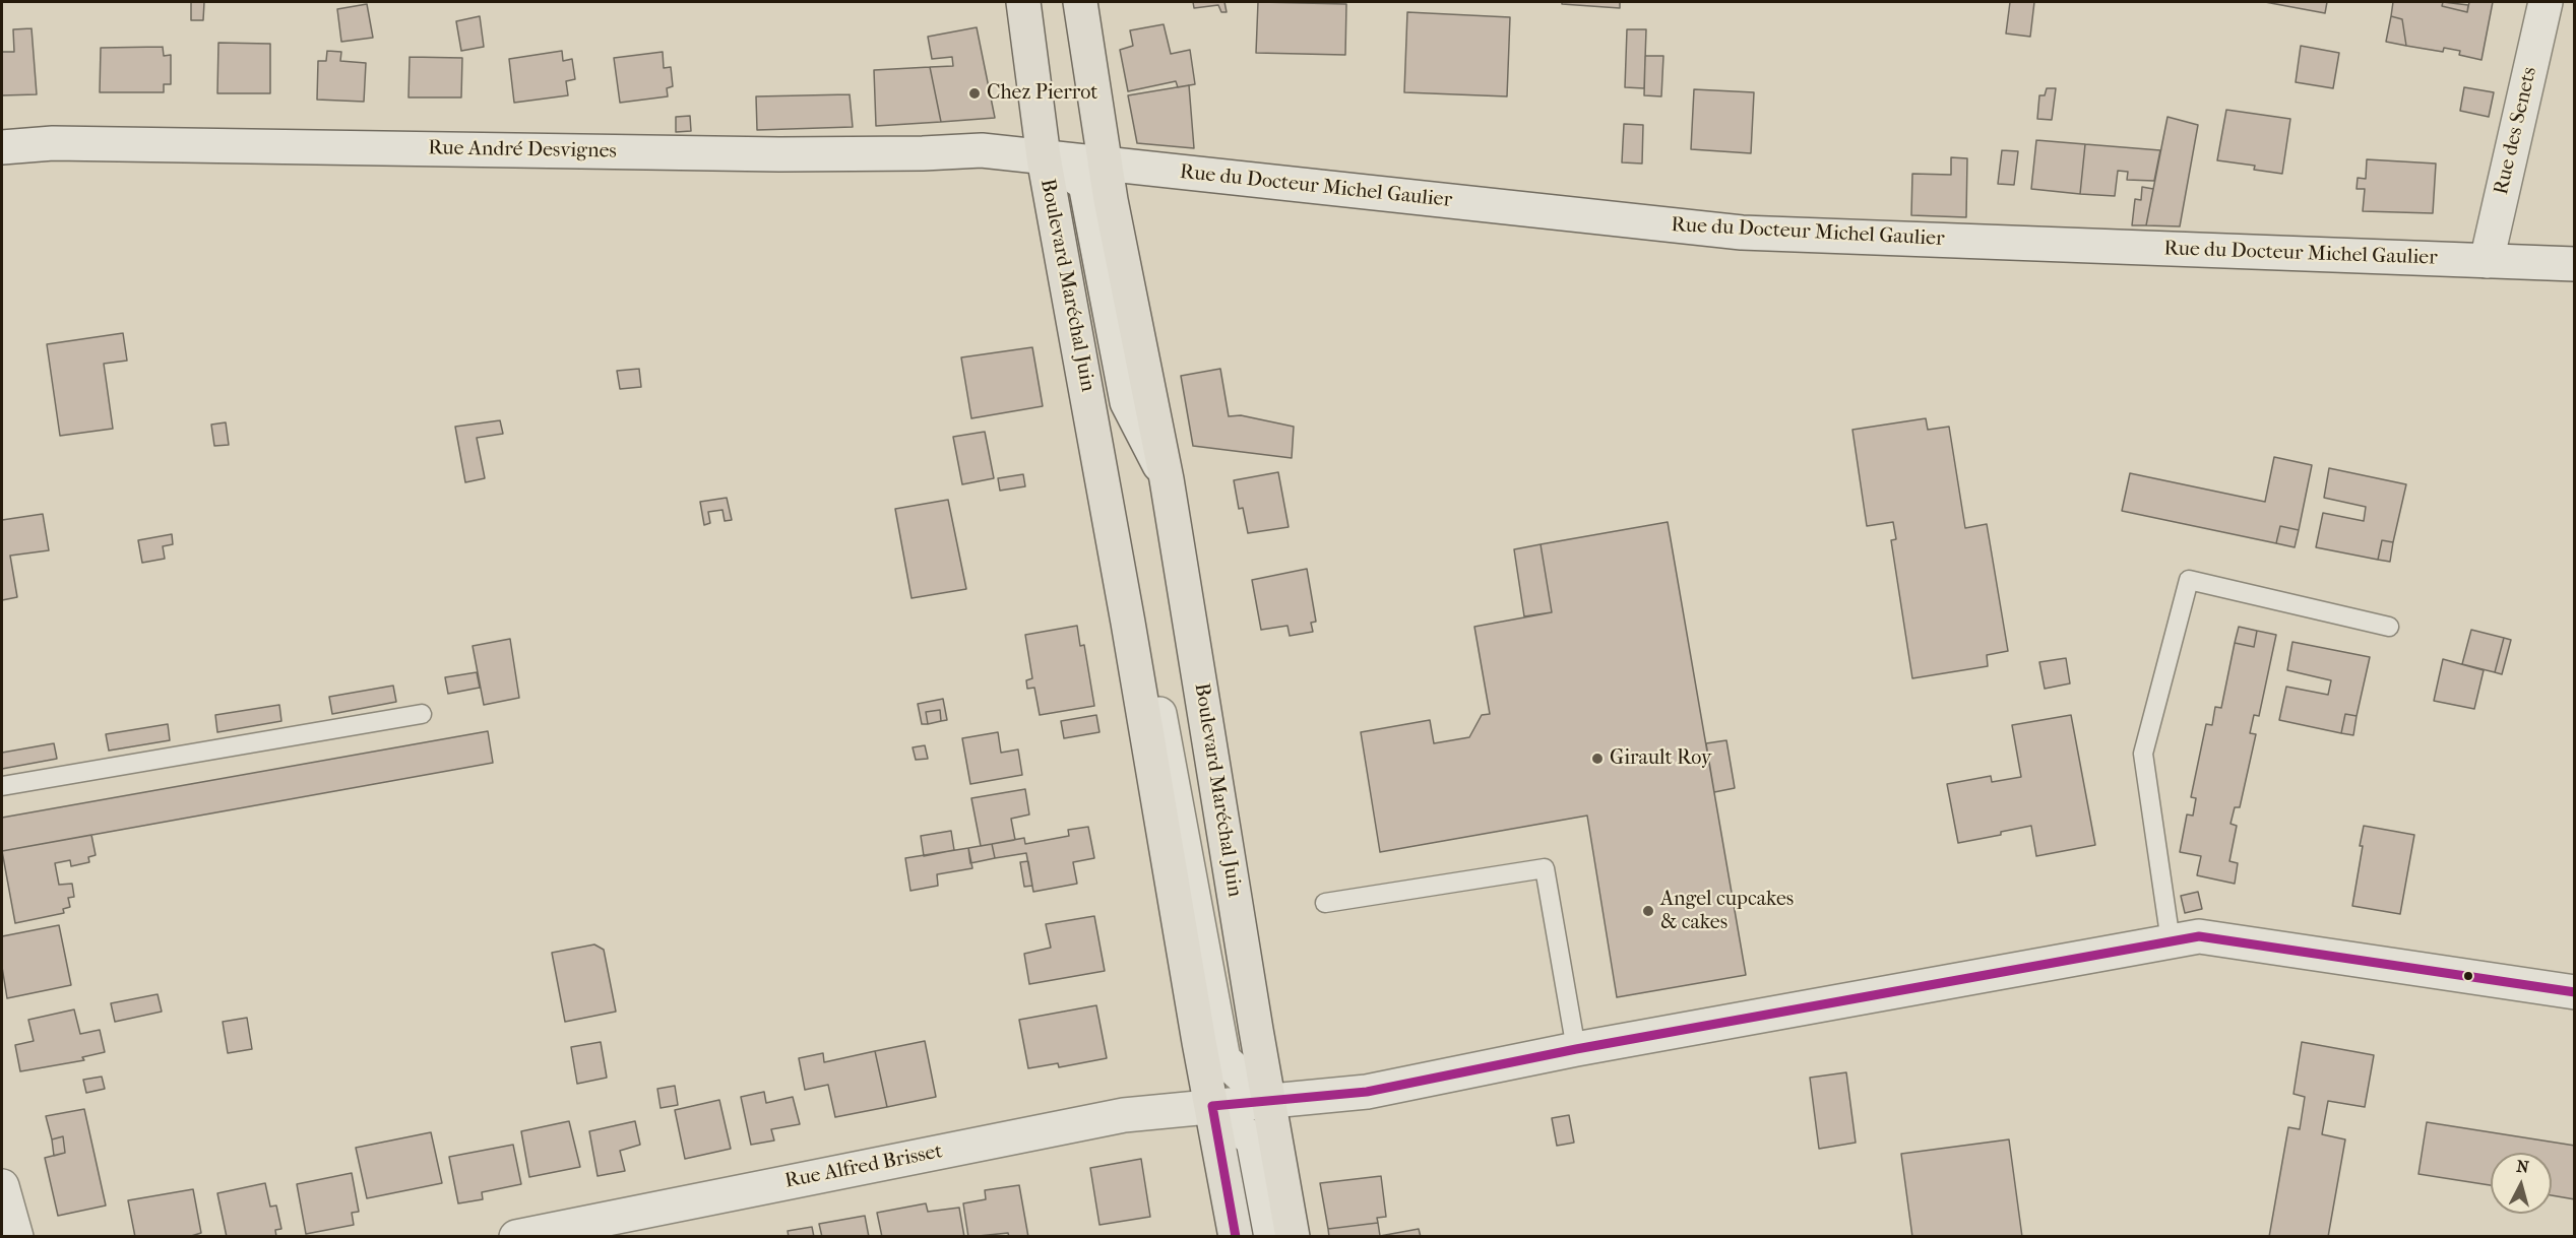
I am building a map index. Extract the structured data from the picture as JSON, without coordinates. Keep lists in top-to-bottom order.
{
  "streets": {
    "main road": ["Boulevard Maréchal Juin"],
    "street": [
      "Rue des Senets",
      "Rue André Desvignes",
      "Rue du Docteur Michel Gaulier",
      "Rue Alfred Brisset"
    ]
  },
  "crossings": [
    ["Rue des Senets", "Rue du Docteur Michel Gaulier"],
    ["Rue André Desvignes", "Rue du Docteur Michel Gaulier"],
    ["Rue André Desvignes", "Boulevard Maréchal Juin"],
    ["Rue du Docteur Michel Gaulier", "Boulevard Maréchal Juin"],
    ["Boulevard Maréchal Juin", "Rue Alfred Brisset"]
  ],
  "places": ["Chez Pierrot", "Girault Roy", "Angel cupcakes & cakes"],
  "north": "top"
}
